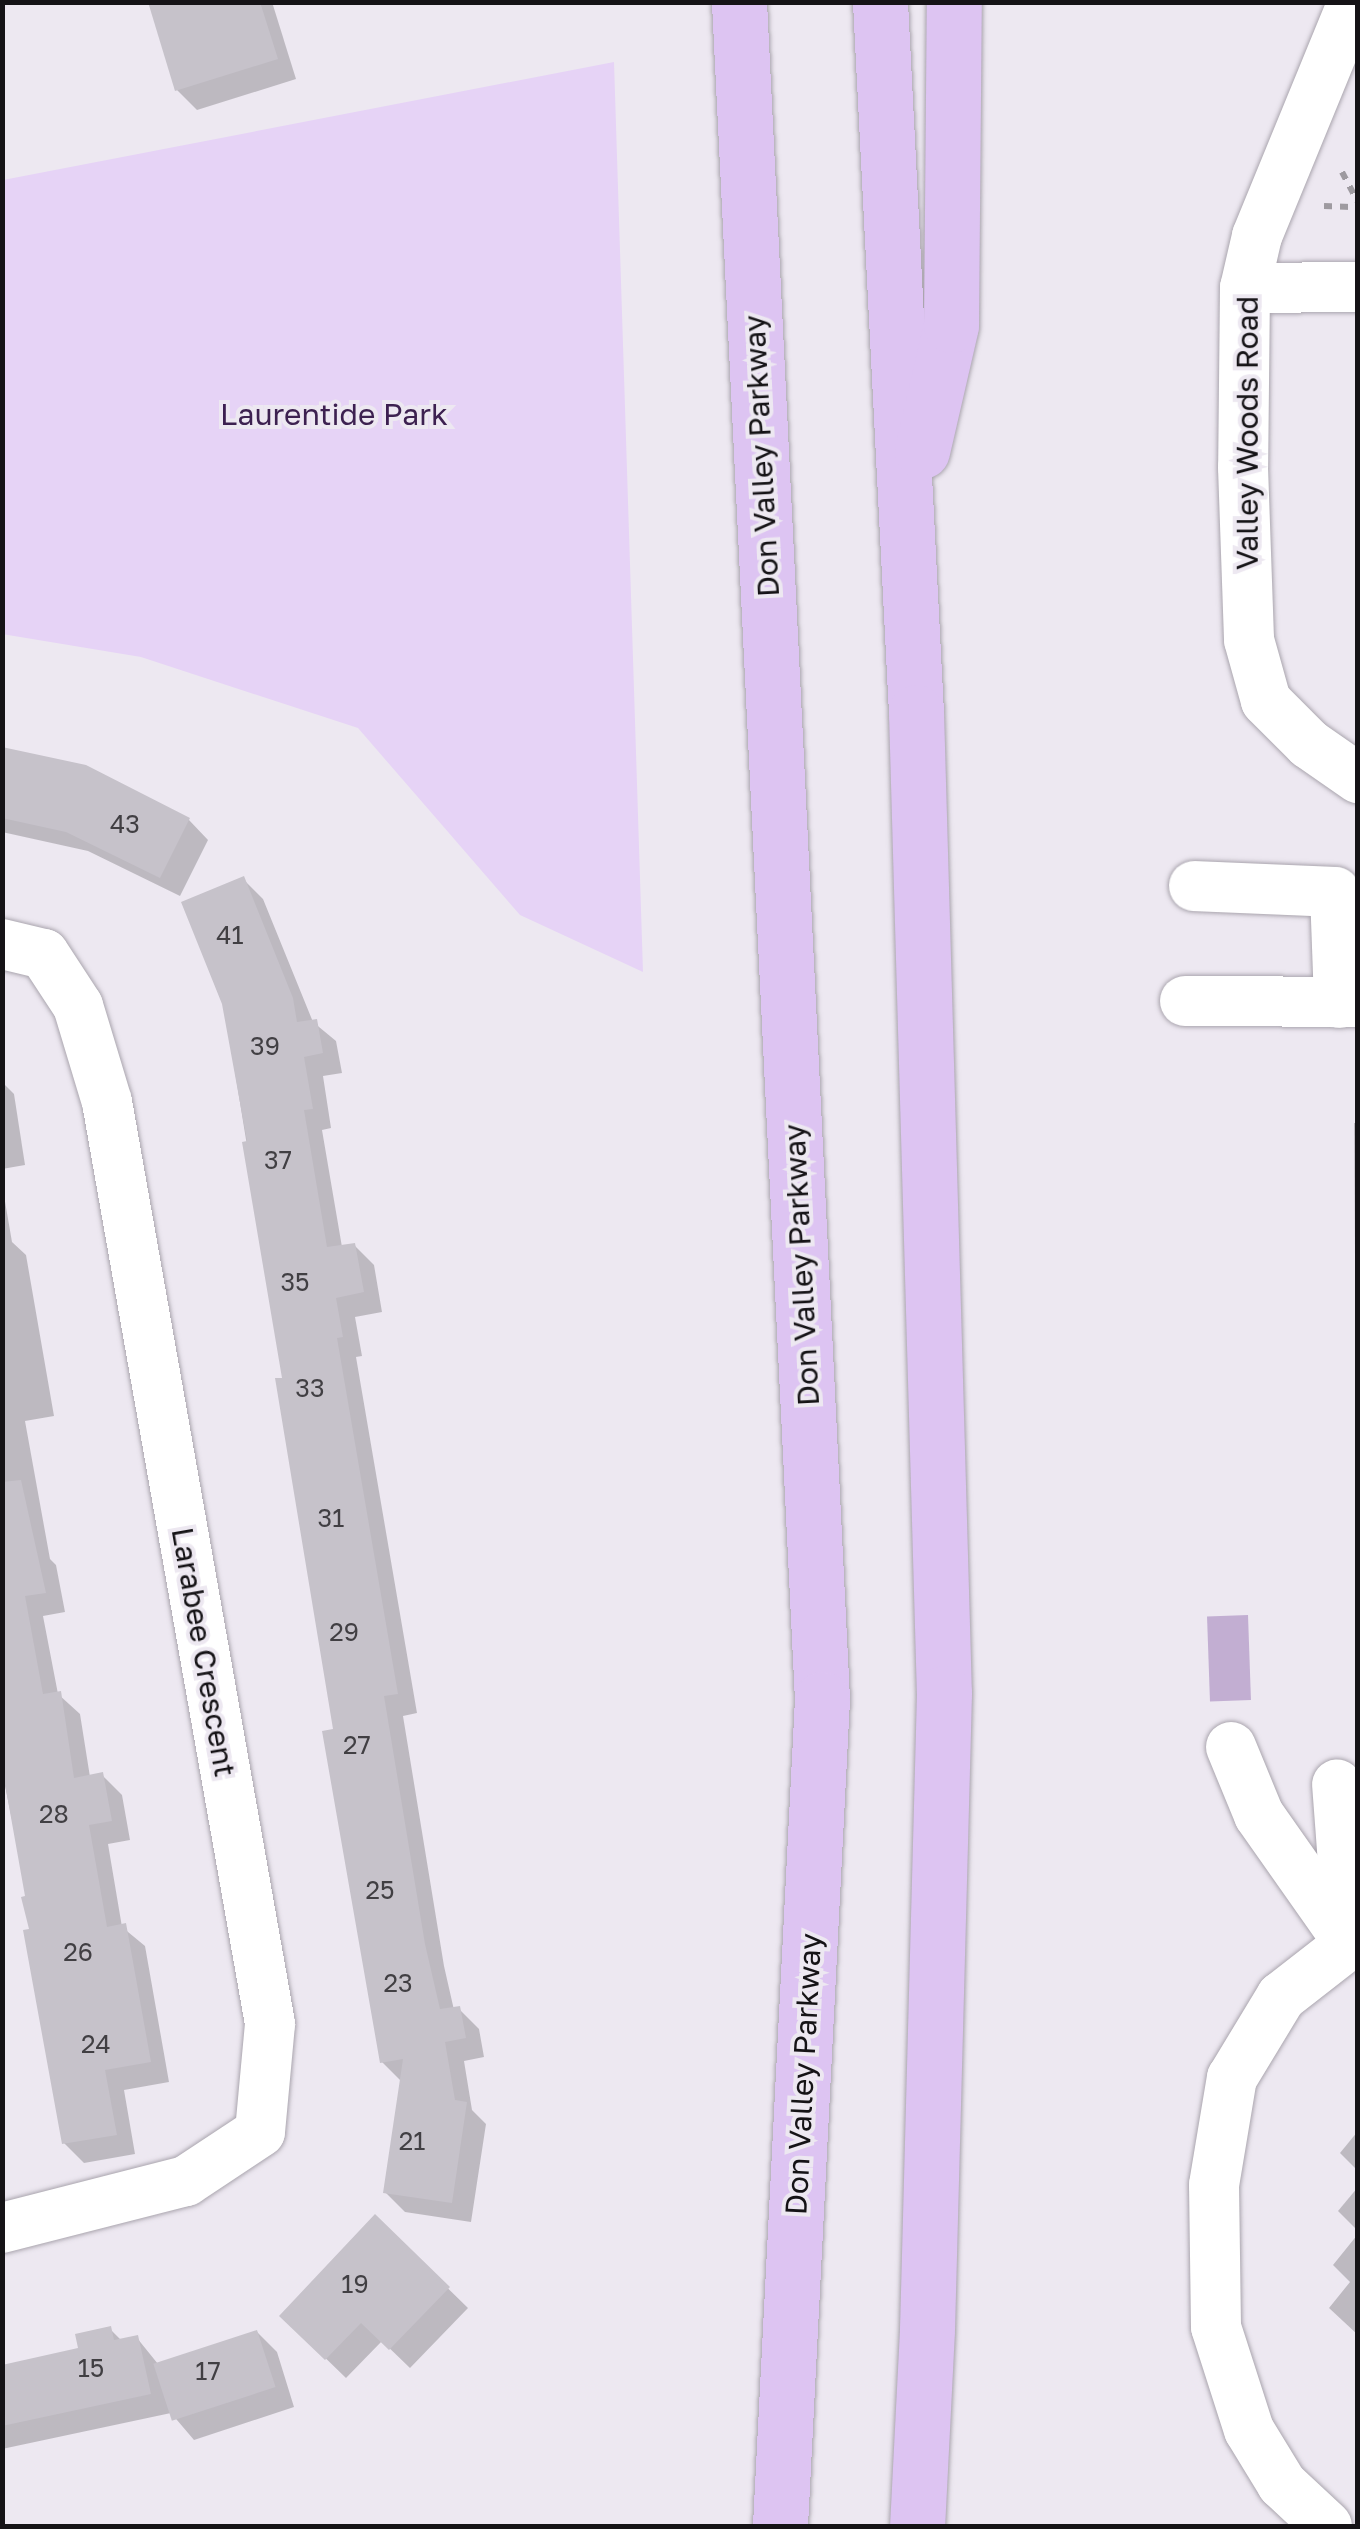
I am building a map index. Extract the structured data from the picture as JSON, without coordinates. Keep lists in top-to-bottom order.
{
  "streets": {
    "highway": ["Don Valley Parkway"],
    "street": ["Valley Woods Road", "Larabee Crescent"]
  },
  "parks": ["Laurentide Park"],
  "house_numbers": [
    "43",
    "41",
    "39",
    "37",
    "35",
    "33",
    "31",
    "29",
    "27",
    "28",
    "25",
    "26",
    "23",
    "24",
    "21",
    "19",
    "15",
    "17"
  ]
}
